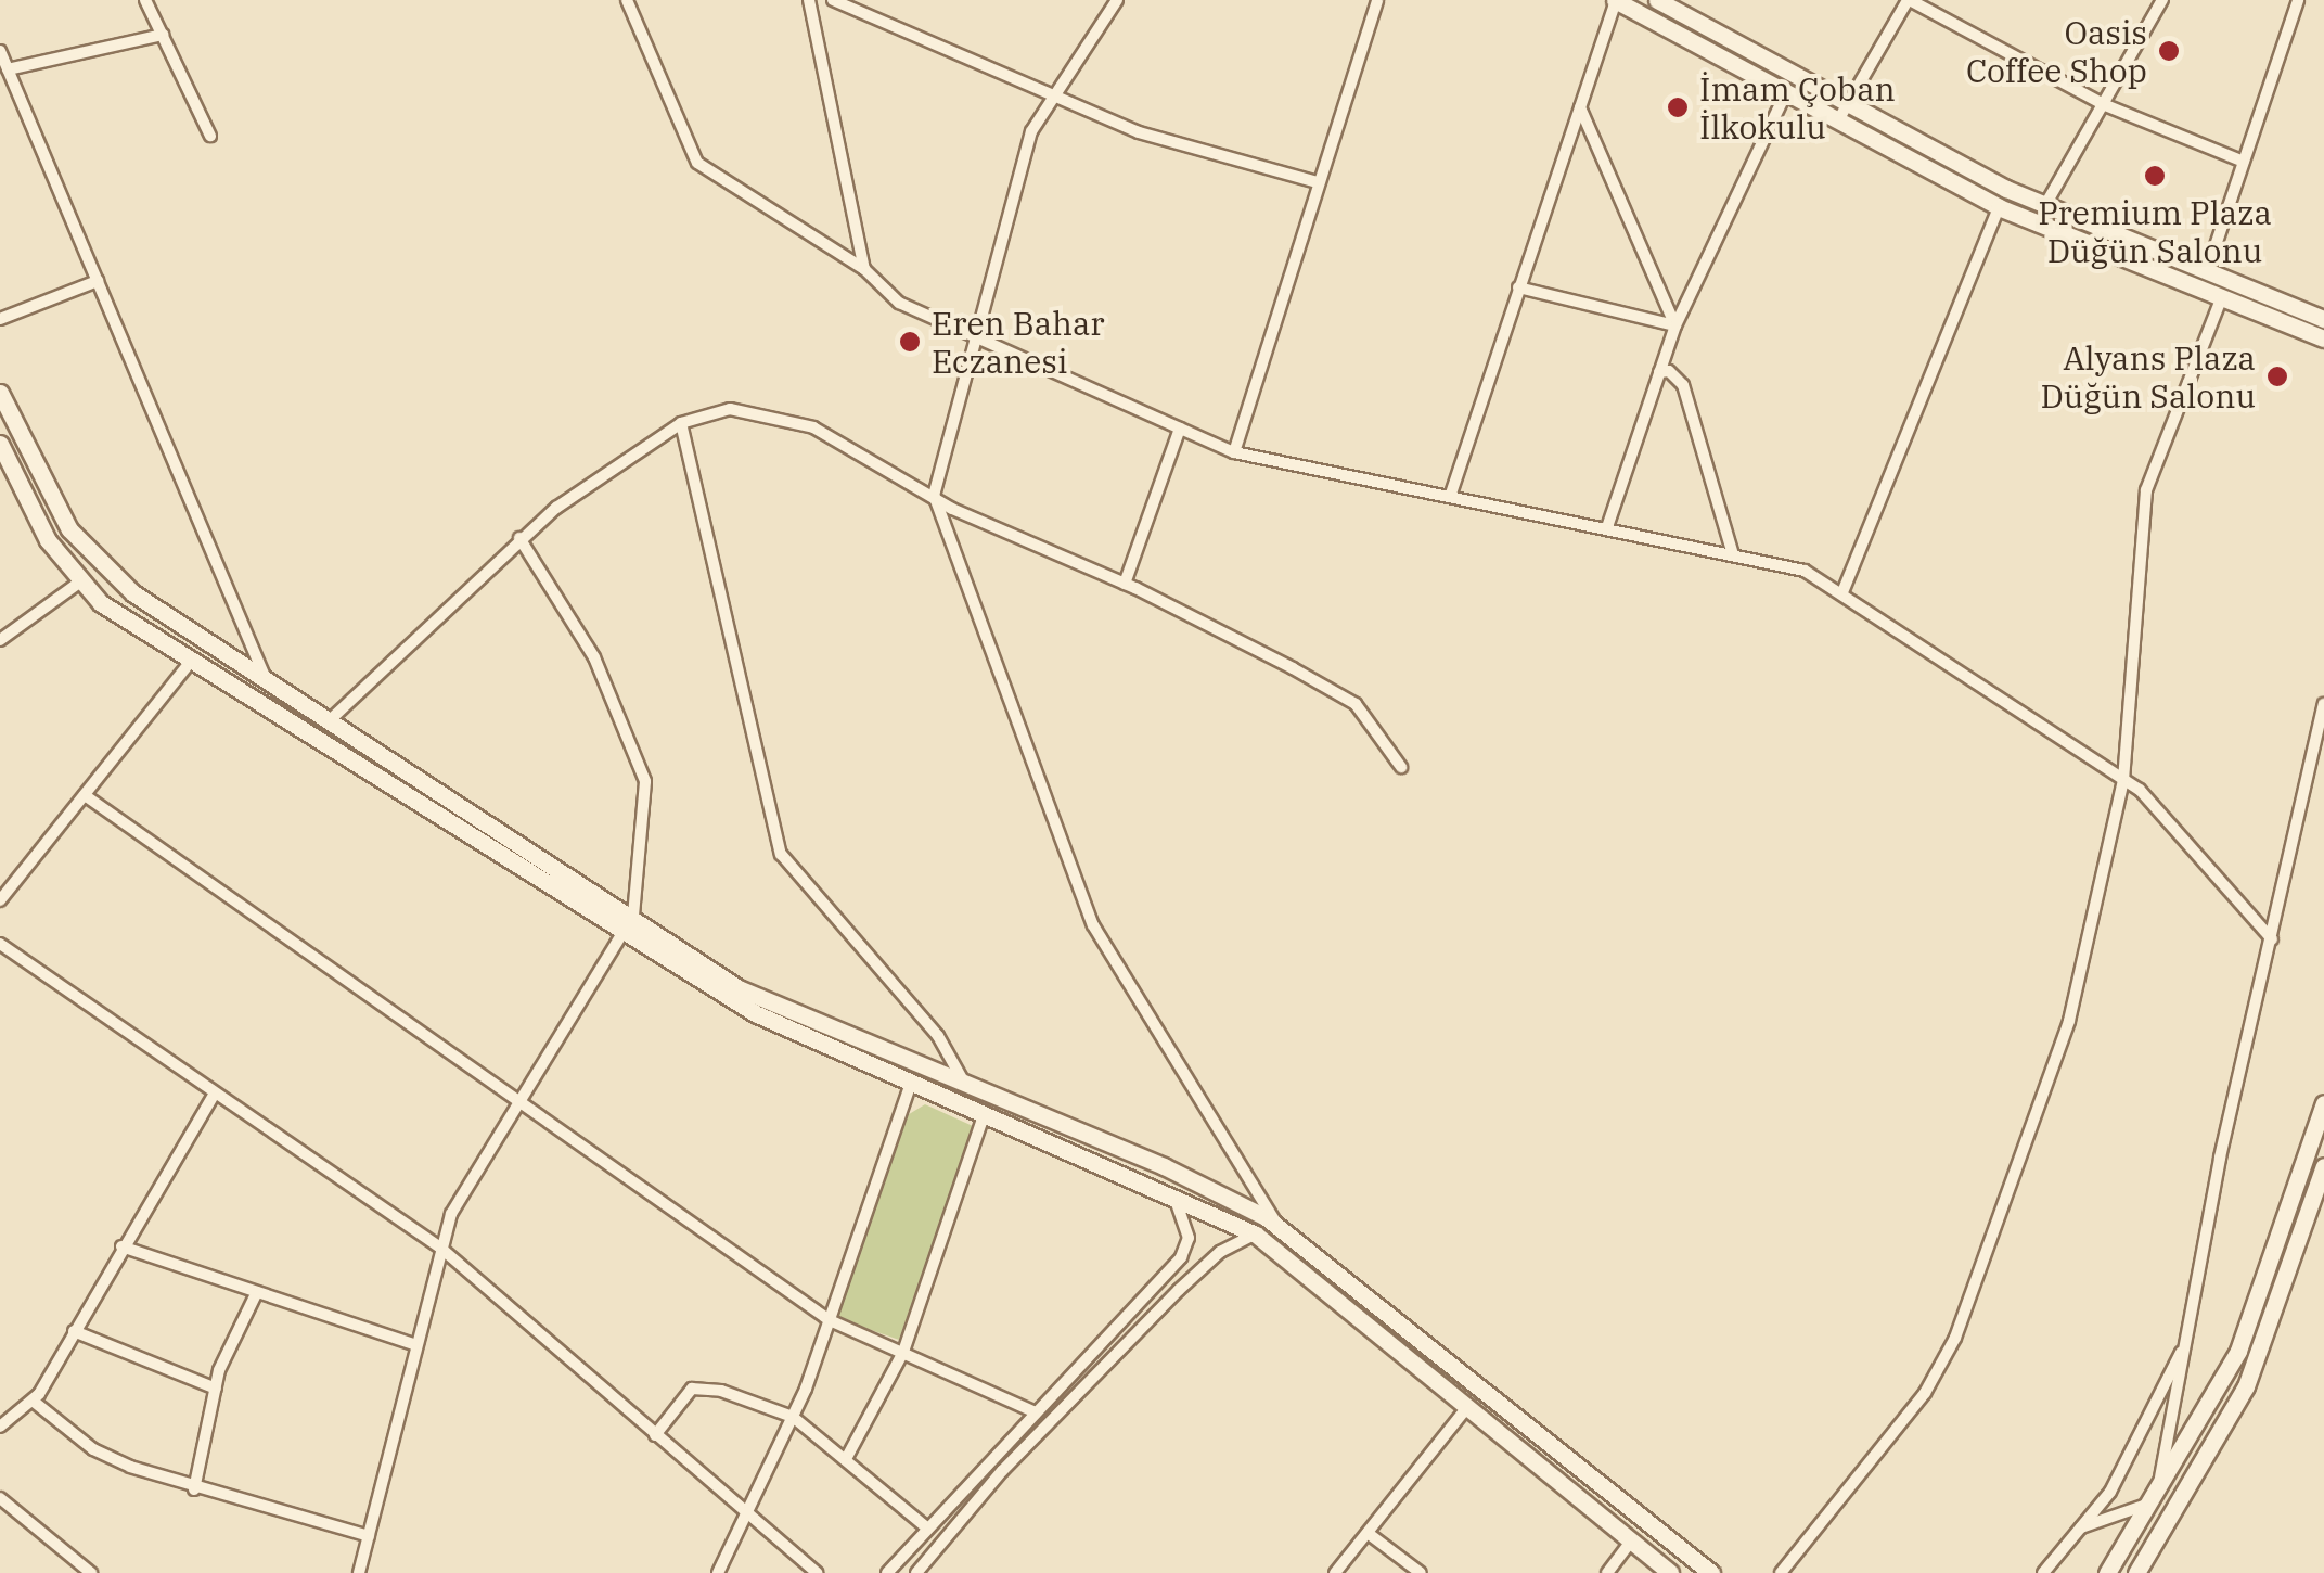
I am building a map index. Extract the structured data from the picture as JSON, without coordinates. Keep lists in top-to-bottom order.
{
  "places": [
    "Oasis Coffee Shop",
    "İmam Çoban İlkokulu",
    "Premium Plaza Düğün Salonu",
    "Eren Bahar Eczanesi",
    "Alyans Plaza Düğün Salonu"
  ]
}
